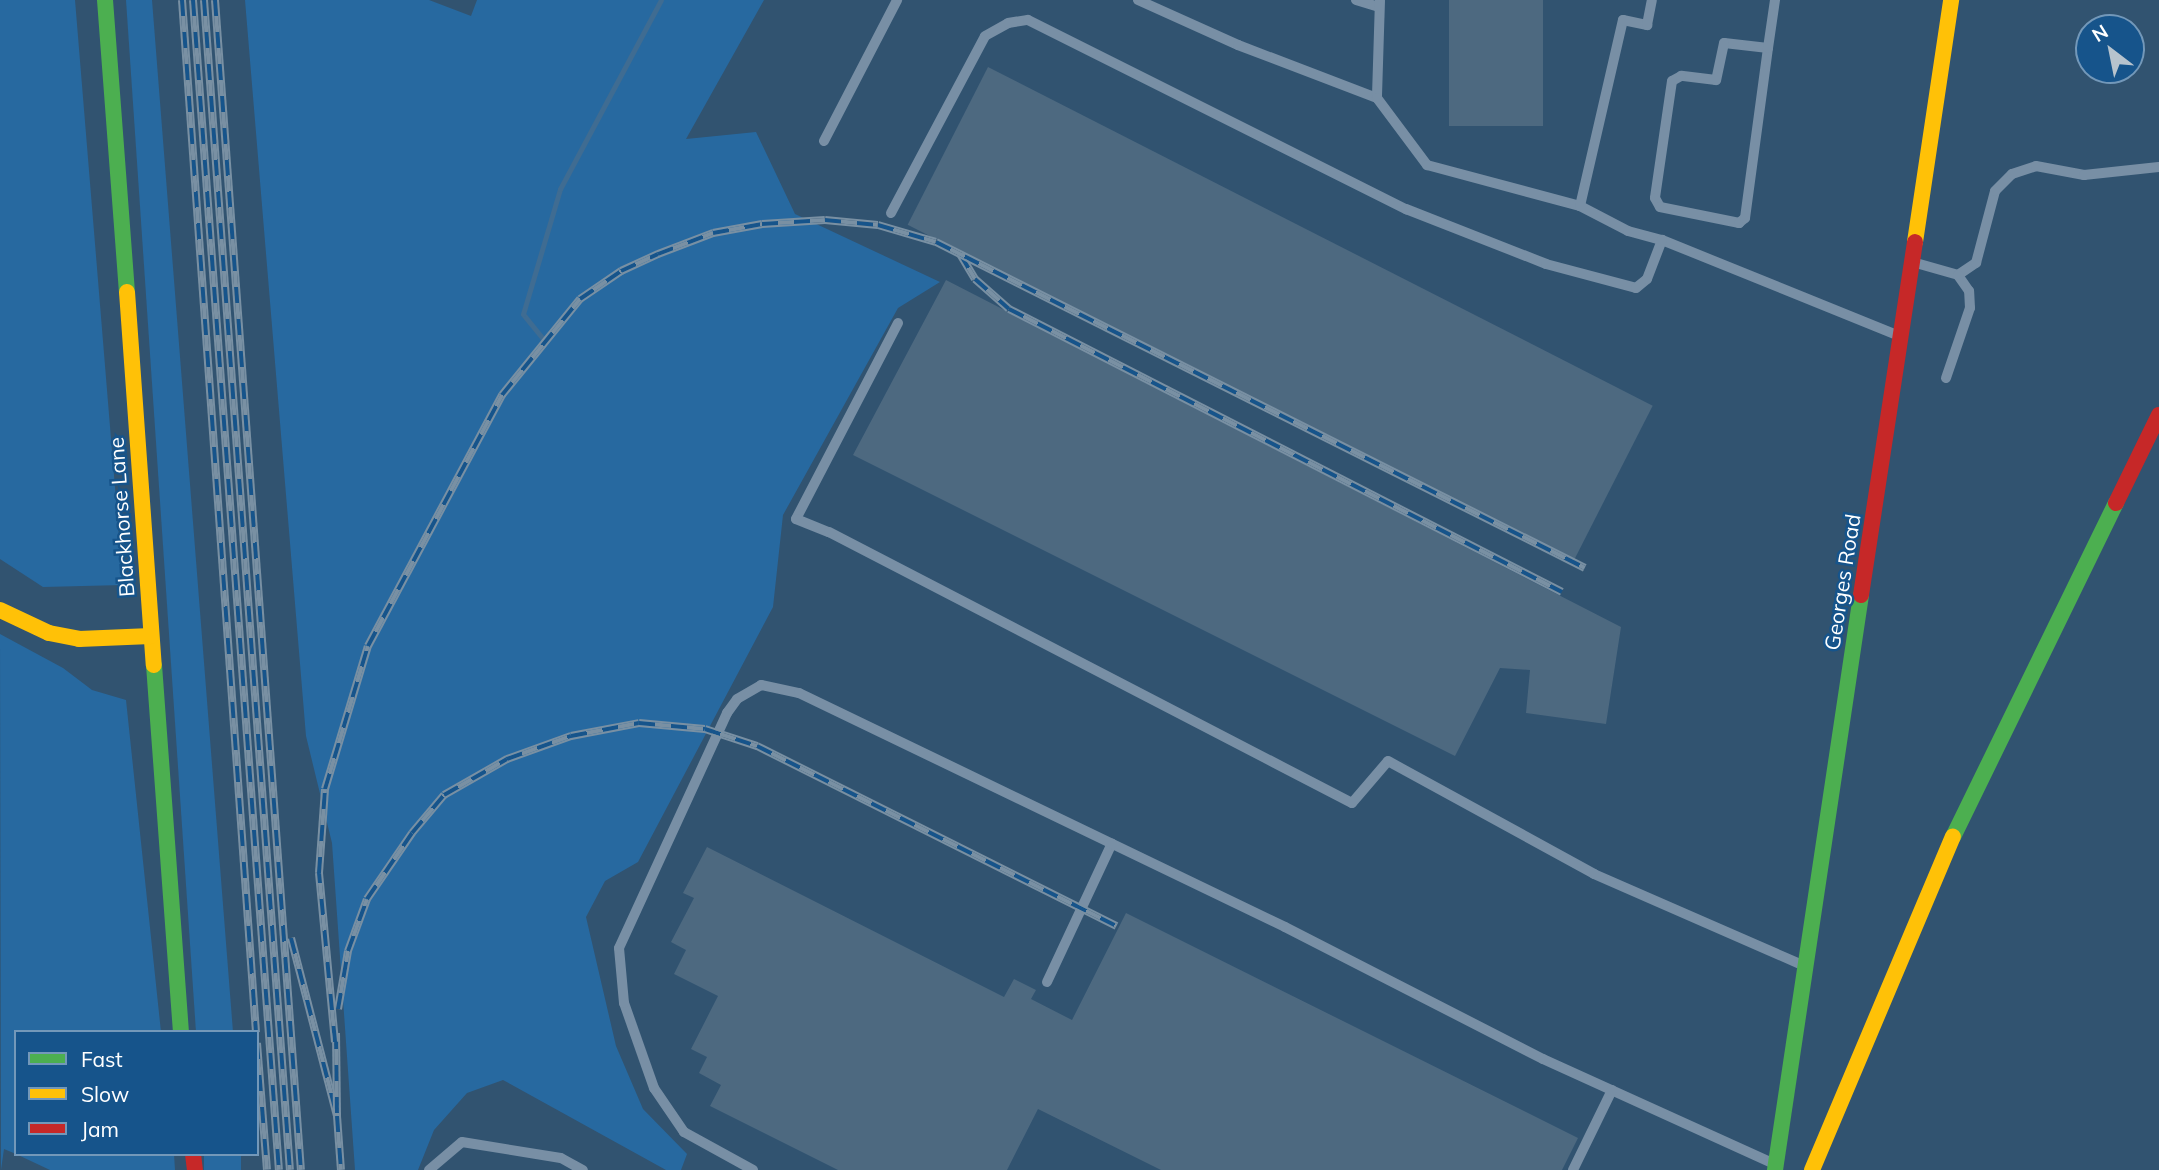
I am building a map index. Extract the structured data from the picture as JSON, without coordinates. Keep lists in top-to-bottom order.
{
  "streets": {
    "street": ["Blackhorse Lane", "Georges Road"]
  },
  "legend": ["Fast", "Slow", "Jam"],
  "north": "top left"
}
